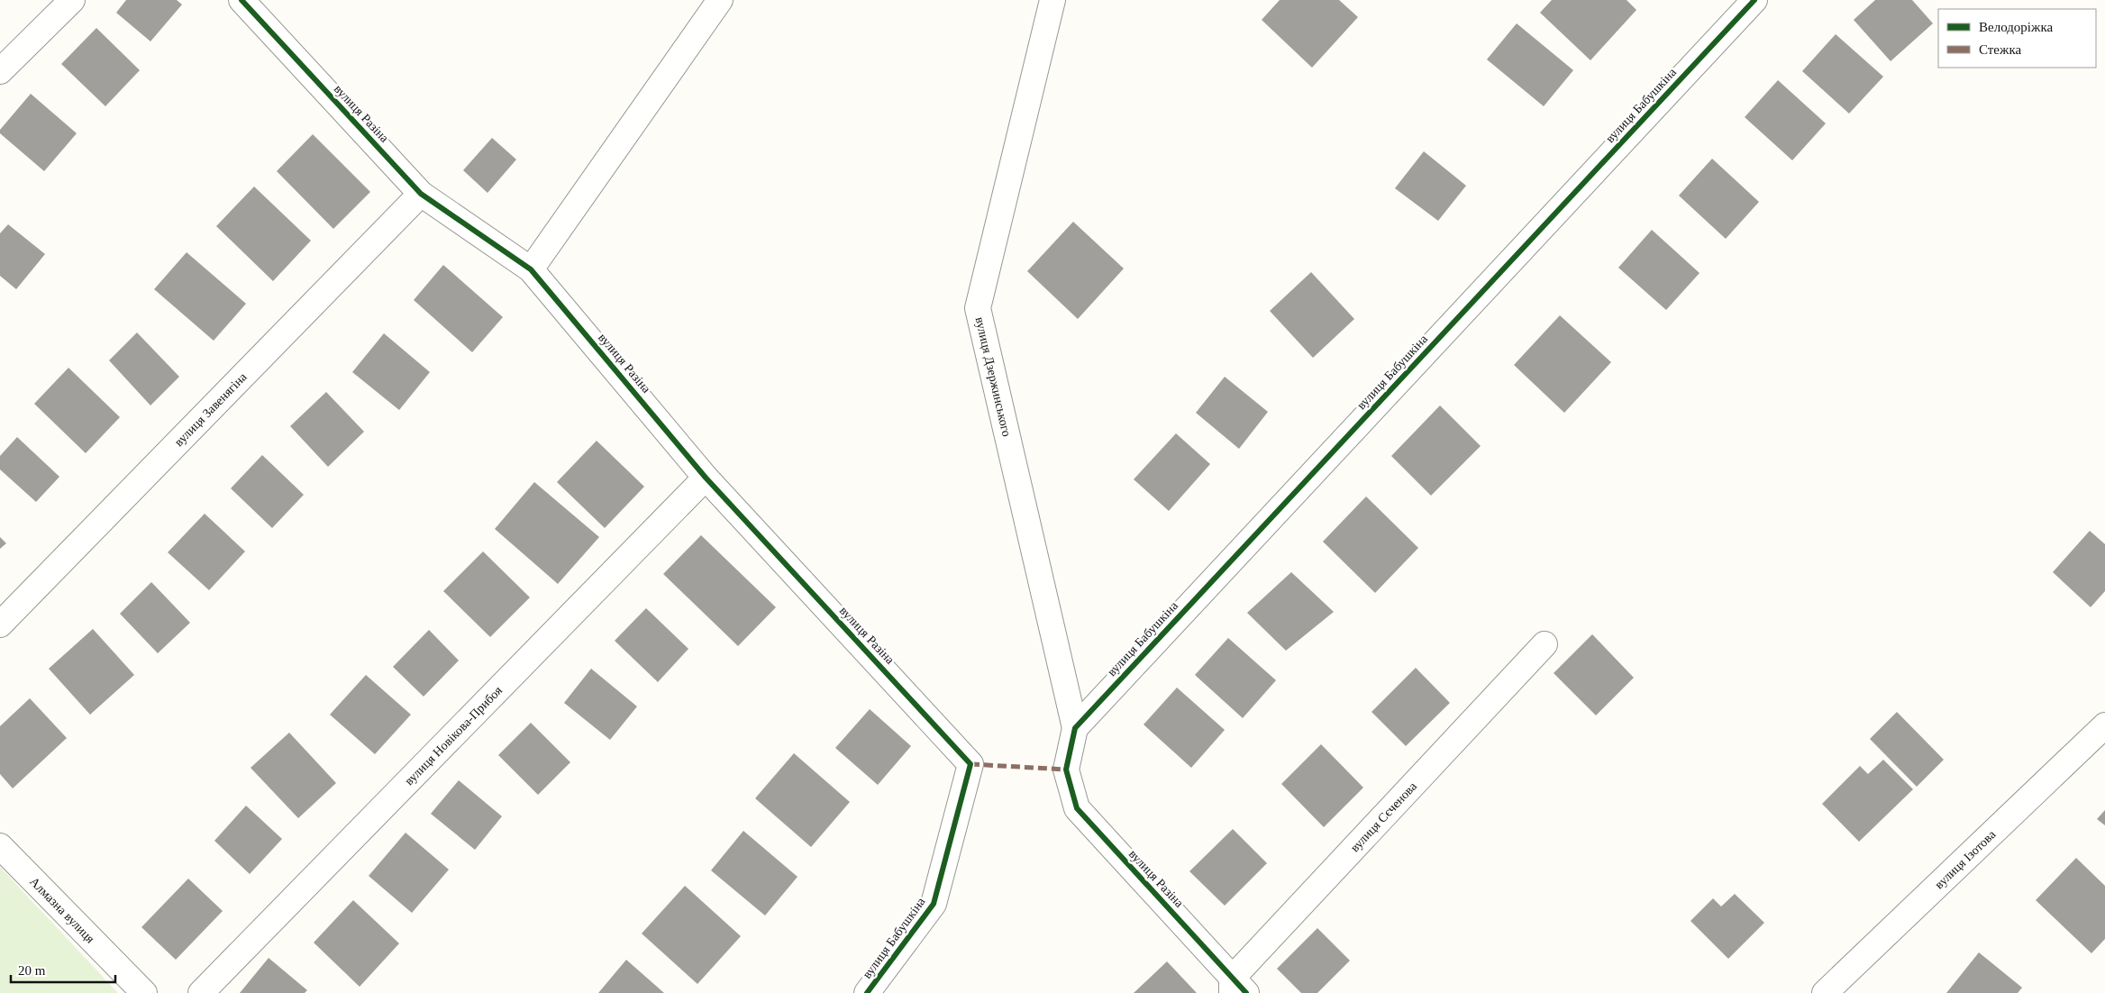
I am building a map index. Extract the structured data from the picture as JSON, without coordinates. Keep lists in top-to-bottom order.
{
  "streets": {
    "street": [
      "вулиця Бабушкіна",
      "вулиця Разіна",
      "вулиця Дзержинського",
      "вулиця Завенягіна",
      "вулиця Новікова-Прибоя",
      "вулиця Сєченова",
      "вулиця Ізотова",
      "Алмазна вулиця"
    ]
  },
  "crossings": [
    ["вулиця Бабушкіна", "вулиця Разіна"],
    ["вулиця Бабушкіна", "вулиця Дзержинського"],
    ["вулиця Разіна", "вулиця Дзержинського"],
    ["вулиця Разіна", "вулиця Завенягіна"],
    ["вулиця Разіна", "вулиця Новікова-Прибоя"],
    ["вулиця Разіна", "вулиця Сєченова"]
  ],
  "legend": ["Велодоріжка", "Стежка"],
  "scale_bar": "20 m"
}
